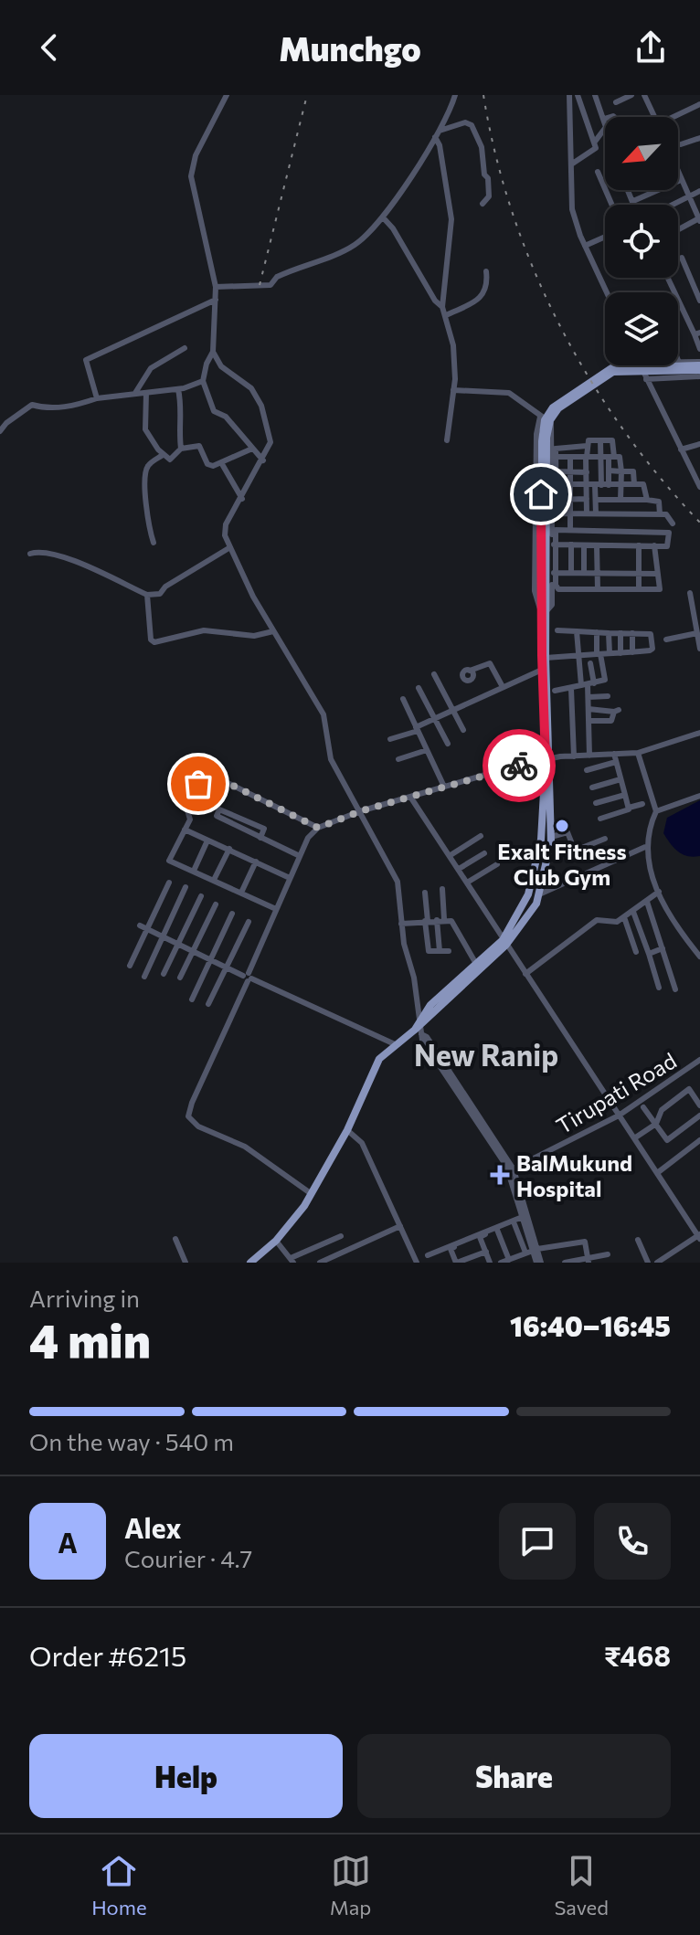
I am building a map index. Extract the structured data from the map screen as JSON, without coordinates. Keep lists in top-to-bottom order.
{
  "streets": {
    "street": ["Tirupati Road"]
  },
  "districts": ["New Ranip"],
  "places": {
    "other": ["Exalt Fitness Club Gym"],
    "health": ["BalMukund Hospital"]
  },
  "north": "bottom left",
  "page": {
    "header": "Munchgo",
    "heading": ["4 min", "Arriving in", "16:40–16:45"],
    "panel": [
      "Alex",
      "Courier · 4.7",
      "Order #6215",
      "₹468"
    ],
    "bar": "On the way · 540 m",
    "round": "A",
    "buttons": ["Help", "Share"],
    "tabs": ["Home", "Map", "Saved"]
  }
}
